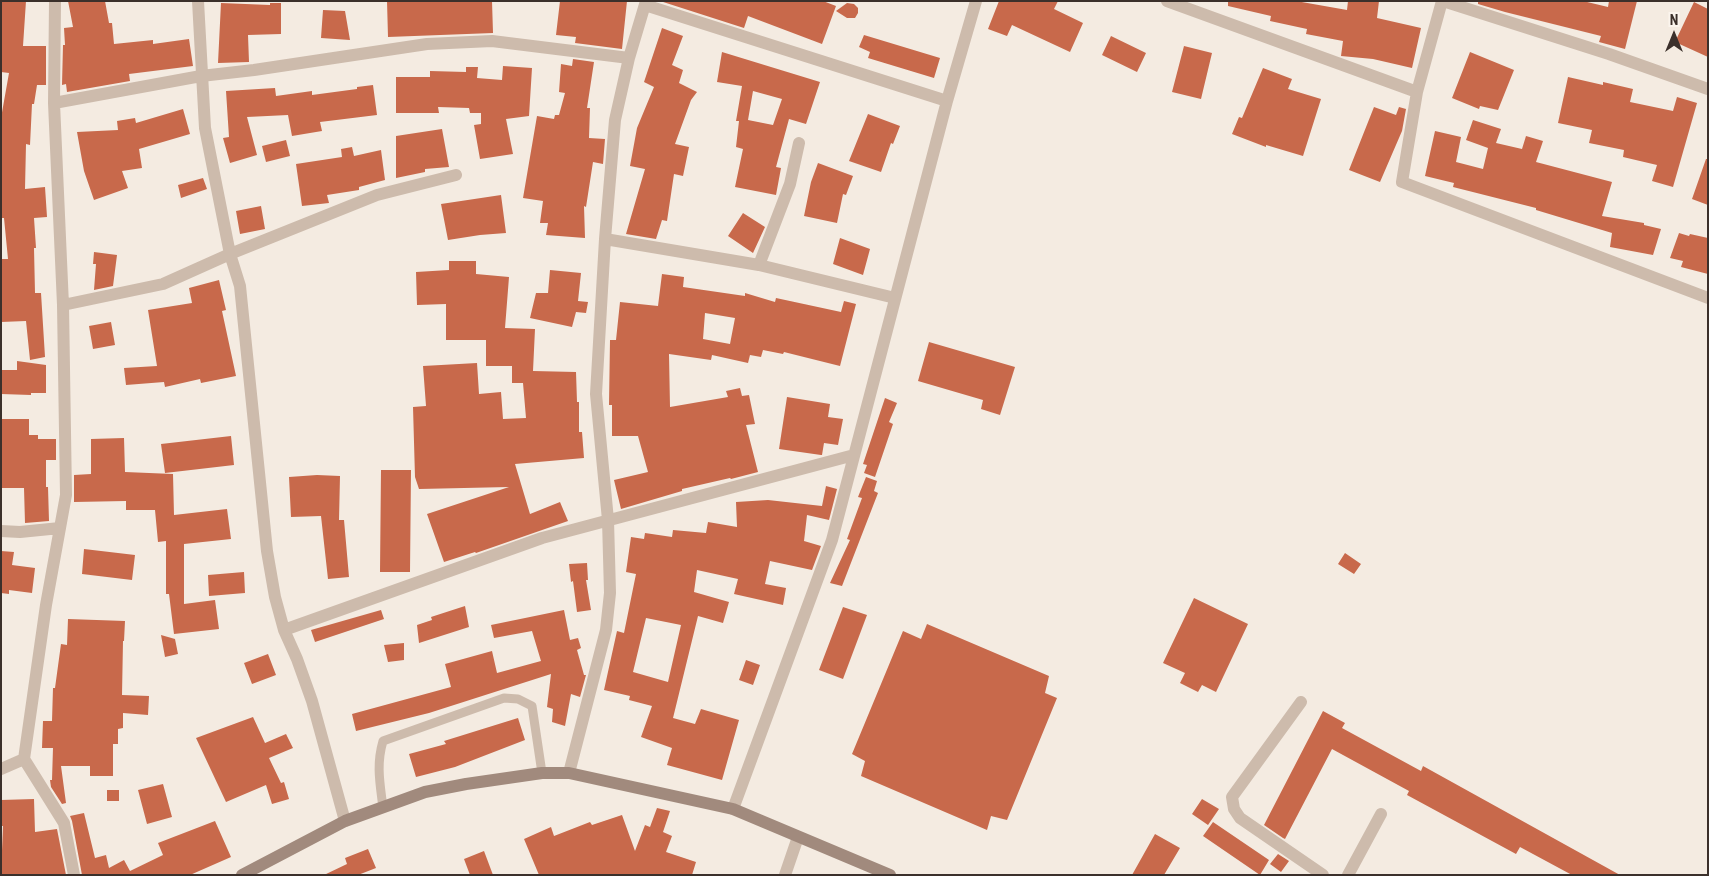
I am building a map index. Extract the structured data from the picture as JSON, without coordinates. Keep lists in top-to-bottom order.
{
  "north": "top"
}
